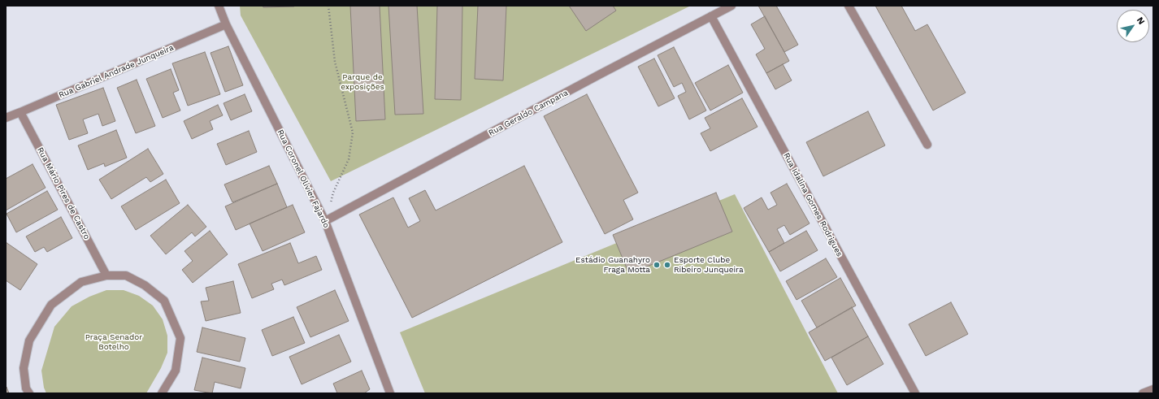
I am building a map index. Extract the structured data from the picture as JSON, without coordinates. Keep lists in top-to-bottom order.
{
  "streets": {
    "street": [
      "Rua Gabriel Andrade Junqueira",
      "Rua Geraldo Campana",
      "Rua Coronel Olivier Fajardo",
      "Rua Mário Pires de Castro",
      "Rua Idalina Gomes Rodrigues"
    ]
  },
  "crossings": [
    ["Rua Gabriel Andrade Junqueira", "Rua Coronel Olivier Fajardo"],
    ["Rua Gabriel Andrade Junqueira", "Rua Mário Pires de Castro"],
    ["Rua Geraldo Campana", "Rua Coronel Olivier Fajardo"],
    ["Rua Geraldo Campana", "Rua Idalina Gomes Rodrigues"]
  ],
  "parks": ["Parque de exposições", "Praça Senador Botelho"],
  "places": ["Estádio Guanahyro Fraga Motta", "Esporte Clube Ribeiro Junqueira"],
  "north": "top right"
}
